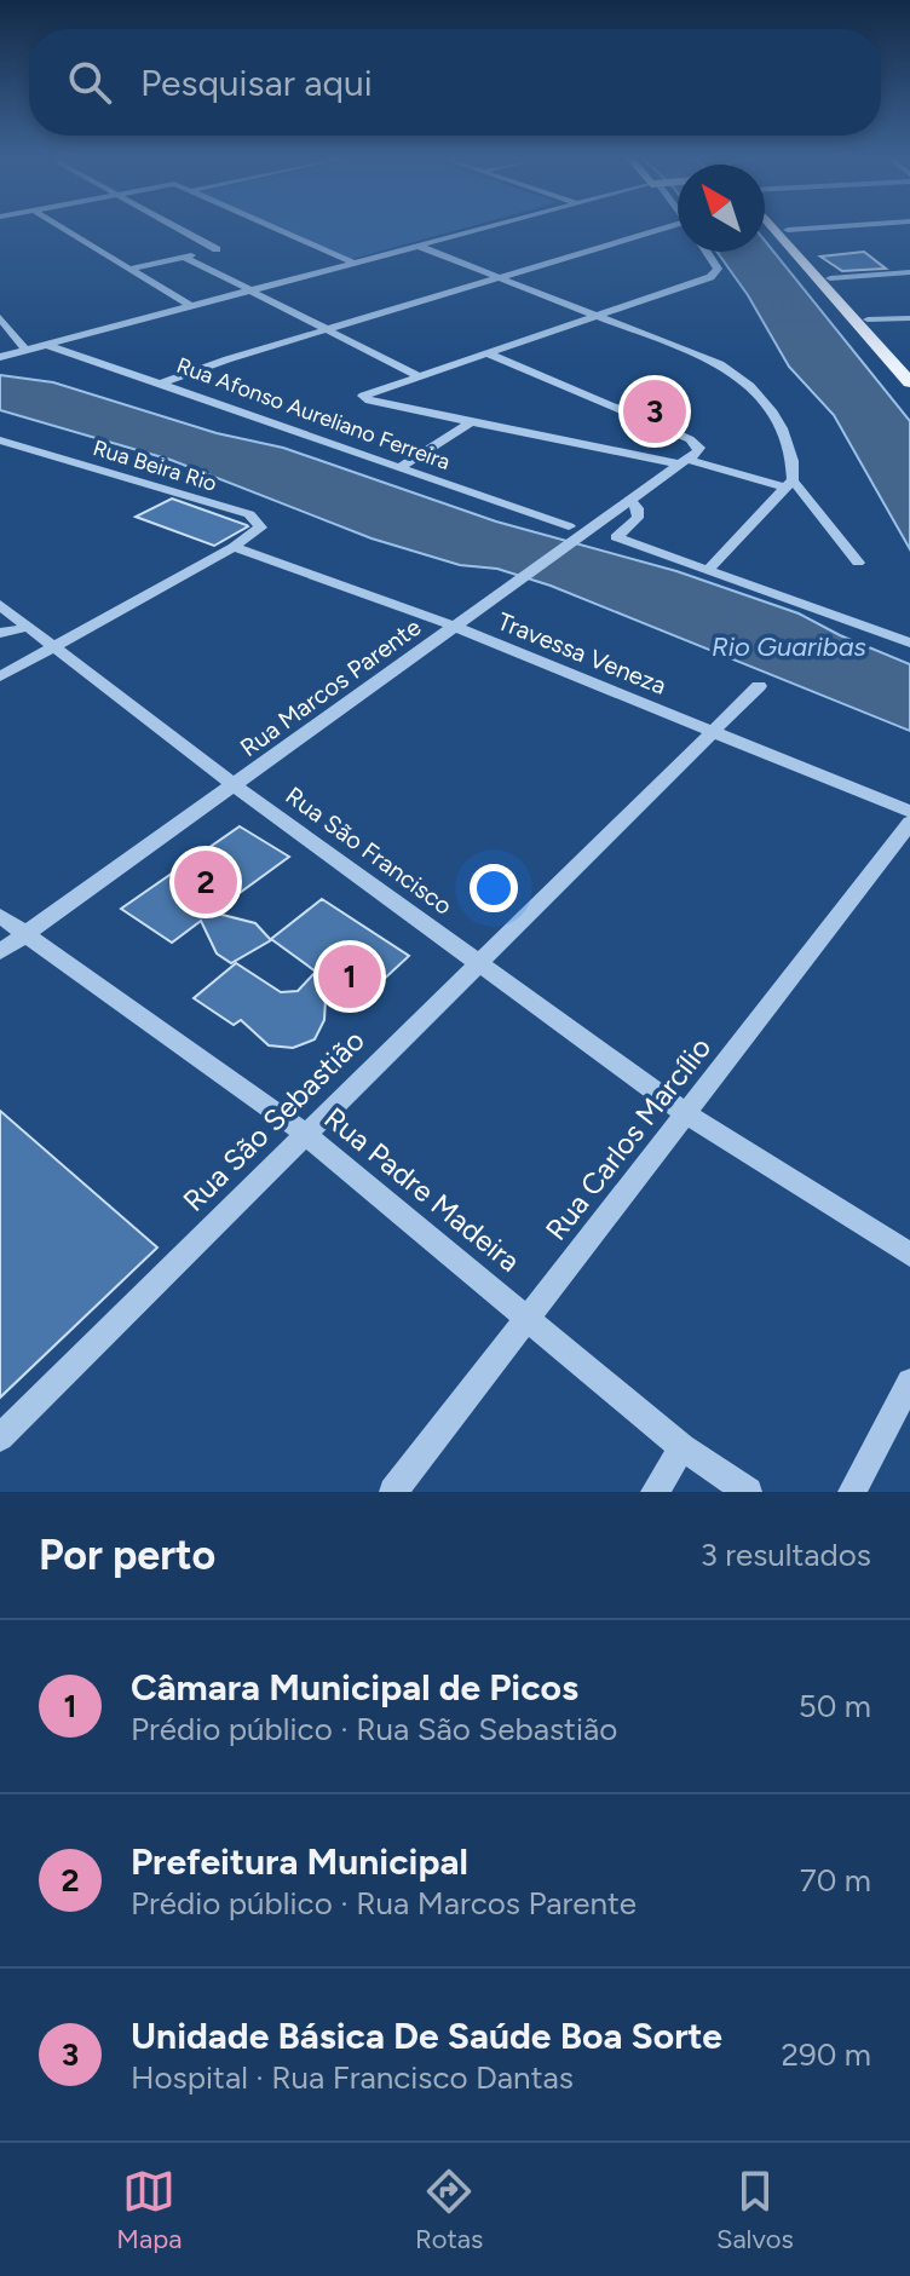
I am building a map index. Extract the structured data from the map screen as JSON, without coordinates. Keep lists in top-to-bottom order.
{
  "streets": {
    "street": [
      "Rua Afonso Aureliano Ferreira",
      "Rua Beira Rio",
      "Travessa Veneza",
      "Rua Marcos Parente",
      "Rua São Francisco",
      "Rua São Sebastião",
      "Rua Carlos Marcílio",
      "Rua Padre Madeira"
    ]
  },
  "crossings": [
    ["Rua Beira Rio", "Travessa Veneza"],
    ["Travessa Veneza", "Rua Marcos Parente"],
    ["Travessa Veneza", "Rua São Sebastião"],
    ["Rua Marcos Parente", "Rua São Francisco"],
    ["Rua Marcos Parente", "Rua Padre Madeira"],
    ["Rua São Francisco", "Rua São Sebastião"],
    ["Rua São Francisco", "Rua Carlos Marcílio"],
    ["Rua São Sebastião", "Rua Padre Madeira"],
    ["Rua Carlos Marcílio", "Rua Padre Madeira"]
  ],
  "water": ["Rio Guaribas"],
  "north": "top left",
  "page": {
    "search": "Pesquisar aqui",
    "pins": ["3", "2", "1"],
    "heading": ["Por perto", "3 resultados"],
    "list": [
      {
        "mark": "1",
        "name": "Câmara Municipal de Picos",
        "note": "Prédio público · Rua São Sebastião",
        "value": "50 m"
      },
      {
        "mark": "2",
        "name": "Prefeitura Municipal",
        "note": "Prédio público · Rua Marcos Parente",
        "value": "70 m"
      },
      {
        "mark": "3",
        "name": "Unidade Básica De Saúde Boa Sorte",
        "note": "Hospital · Rua Francisco Dantas",
        "value": "290 m"
      }
    ],
    "nav": ["Mapa", "Rotas", "Salvos"]
  }
}
